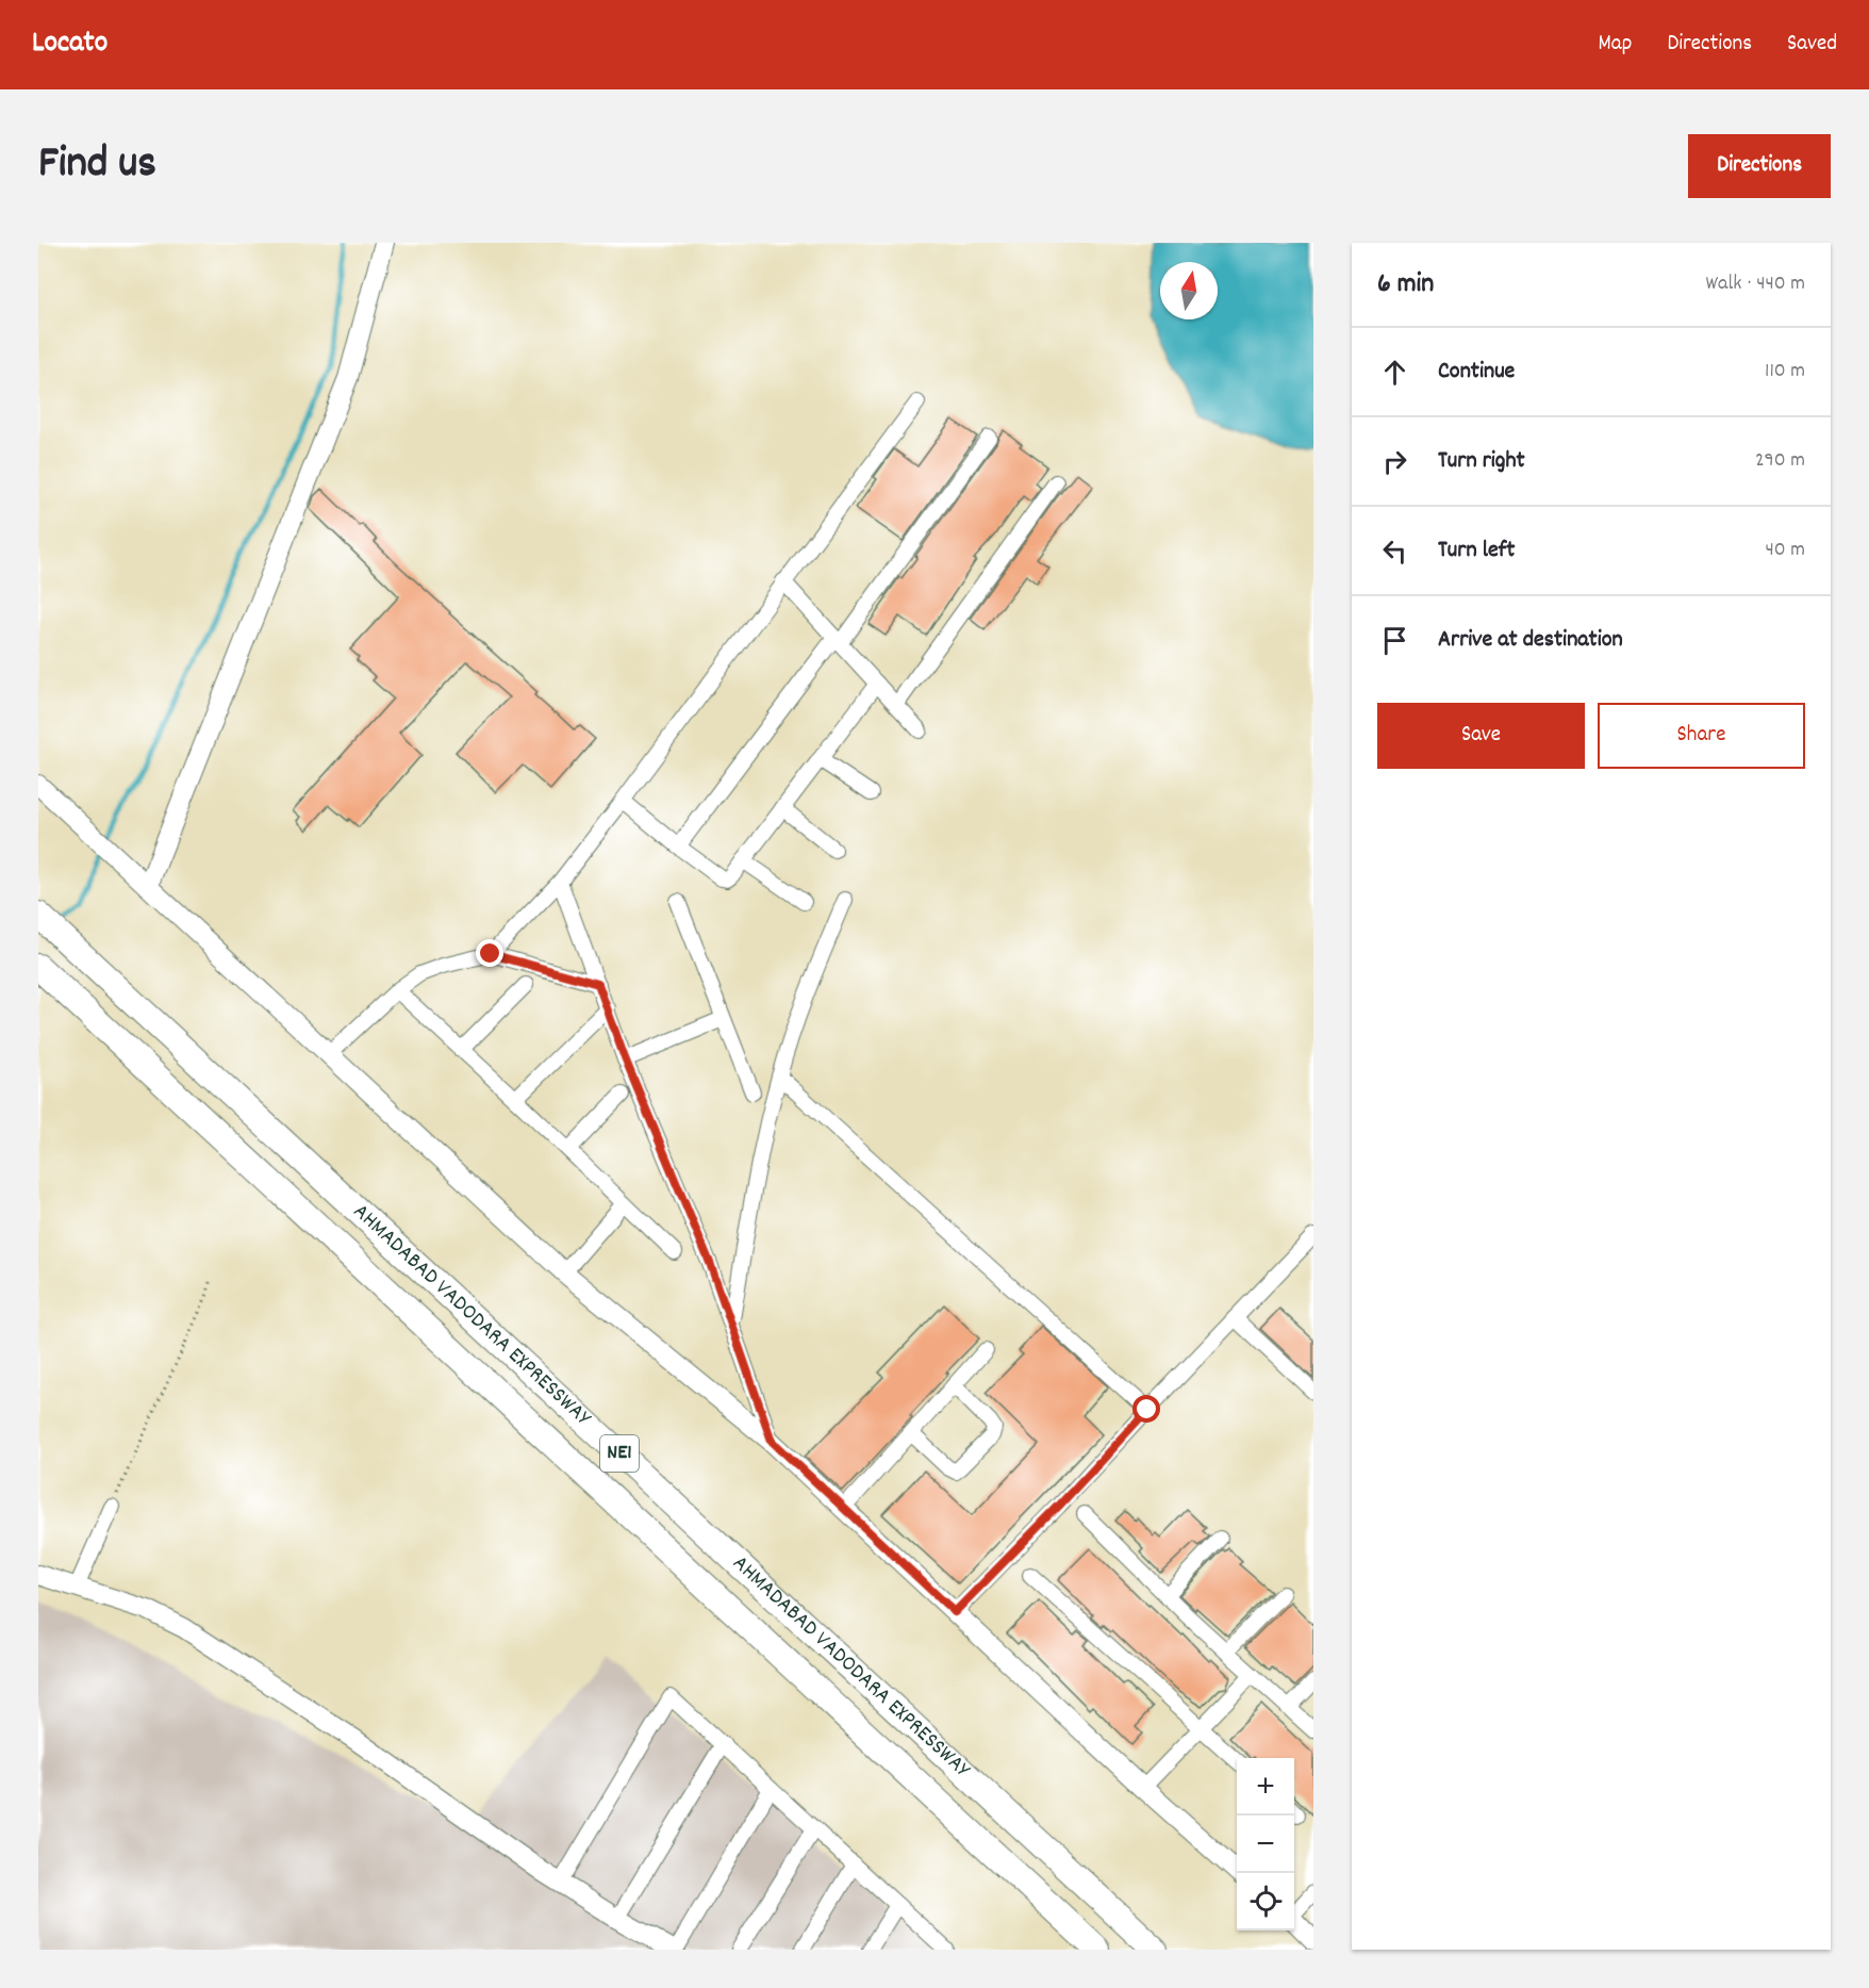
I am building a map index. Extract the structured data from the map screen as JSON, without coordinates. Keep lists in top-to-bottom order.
{
  "streets": {
    "highway": ["AHMADABAD VADODARA EXPRESSWAY", "NE1"]
  },
  "north": "top",
  "page": {
    "header": "Locato",
    "nav": ["Map", "Directions", "Saved"],
    "title": "Find us",
    "buttons": [
      "Directions",
      ["Save", "Share"]
    ],
    "heading": ["6 min", "Walk · 440 m"],
    "list": [
      ["Continue", "110 m"],
      ["Turn right", "290 m"],
      ["Turn left", "40 m"],
      "Arrive at destination"
    ],
    "map_buttons": ["+", "−"]
  }
}
